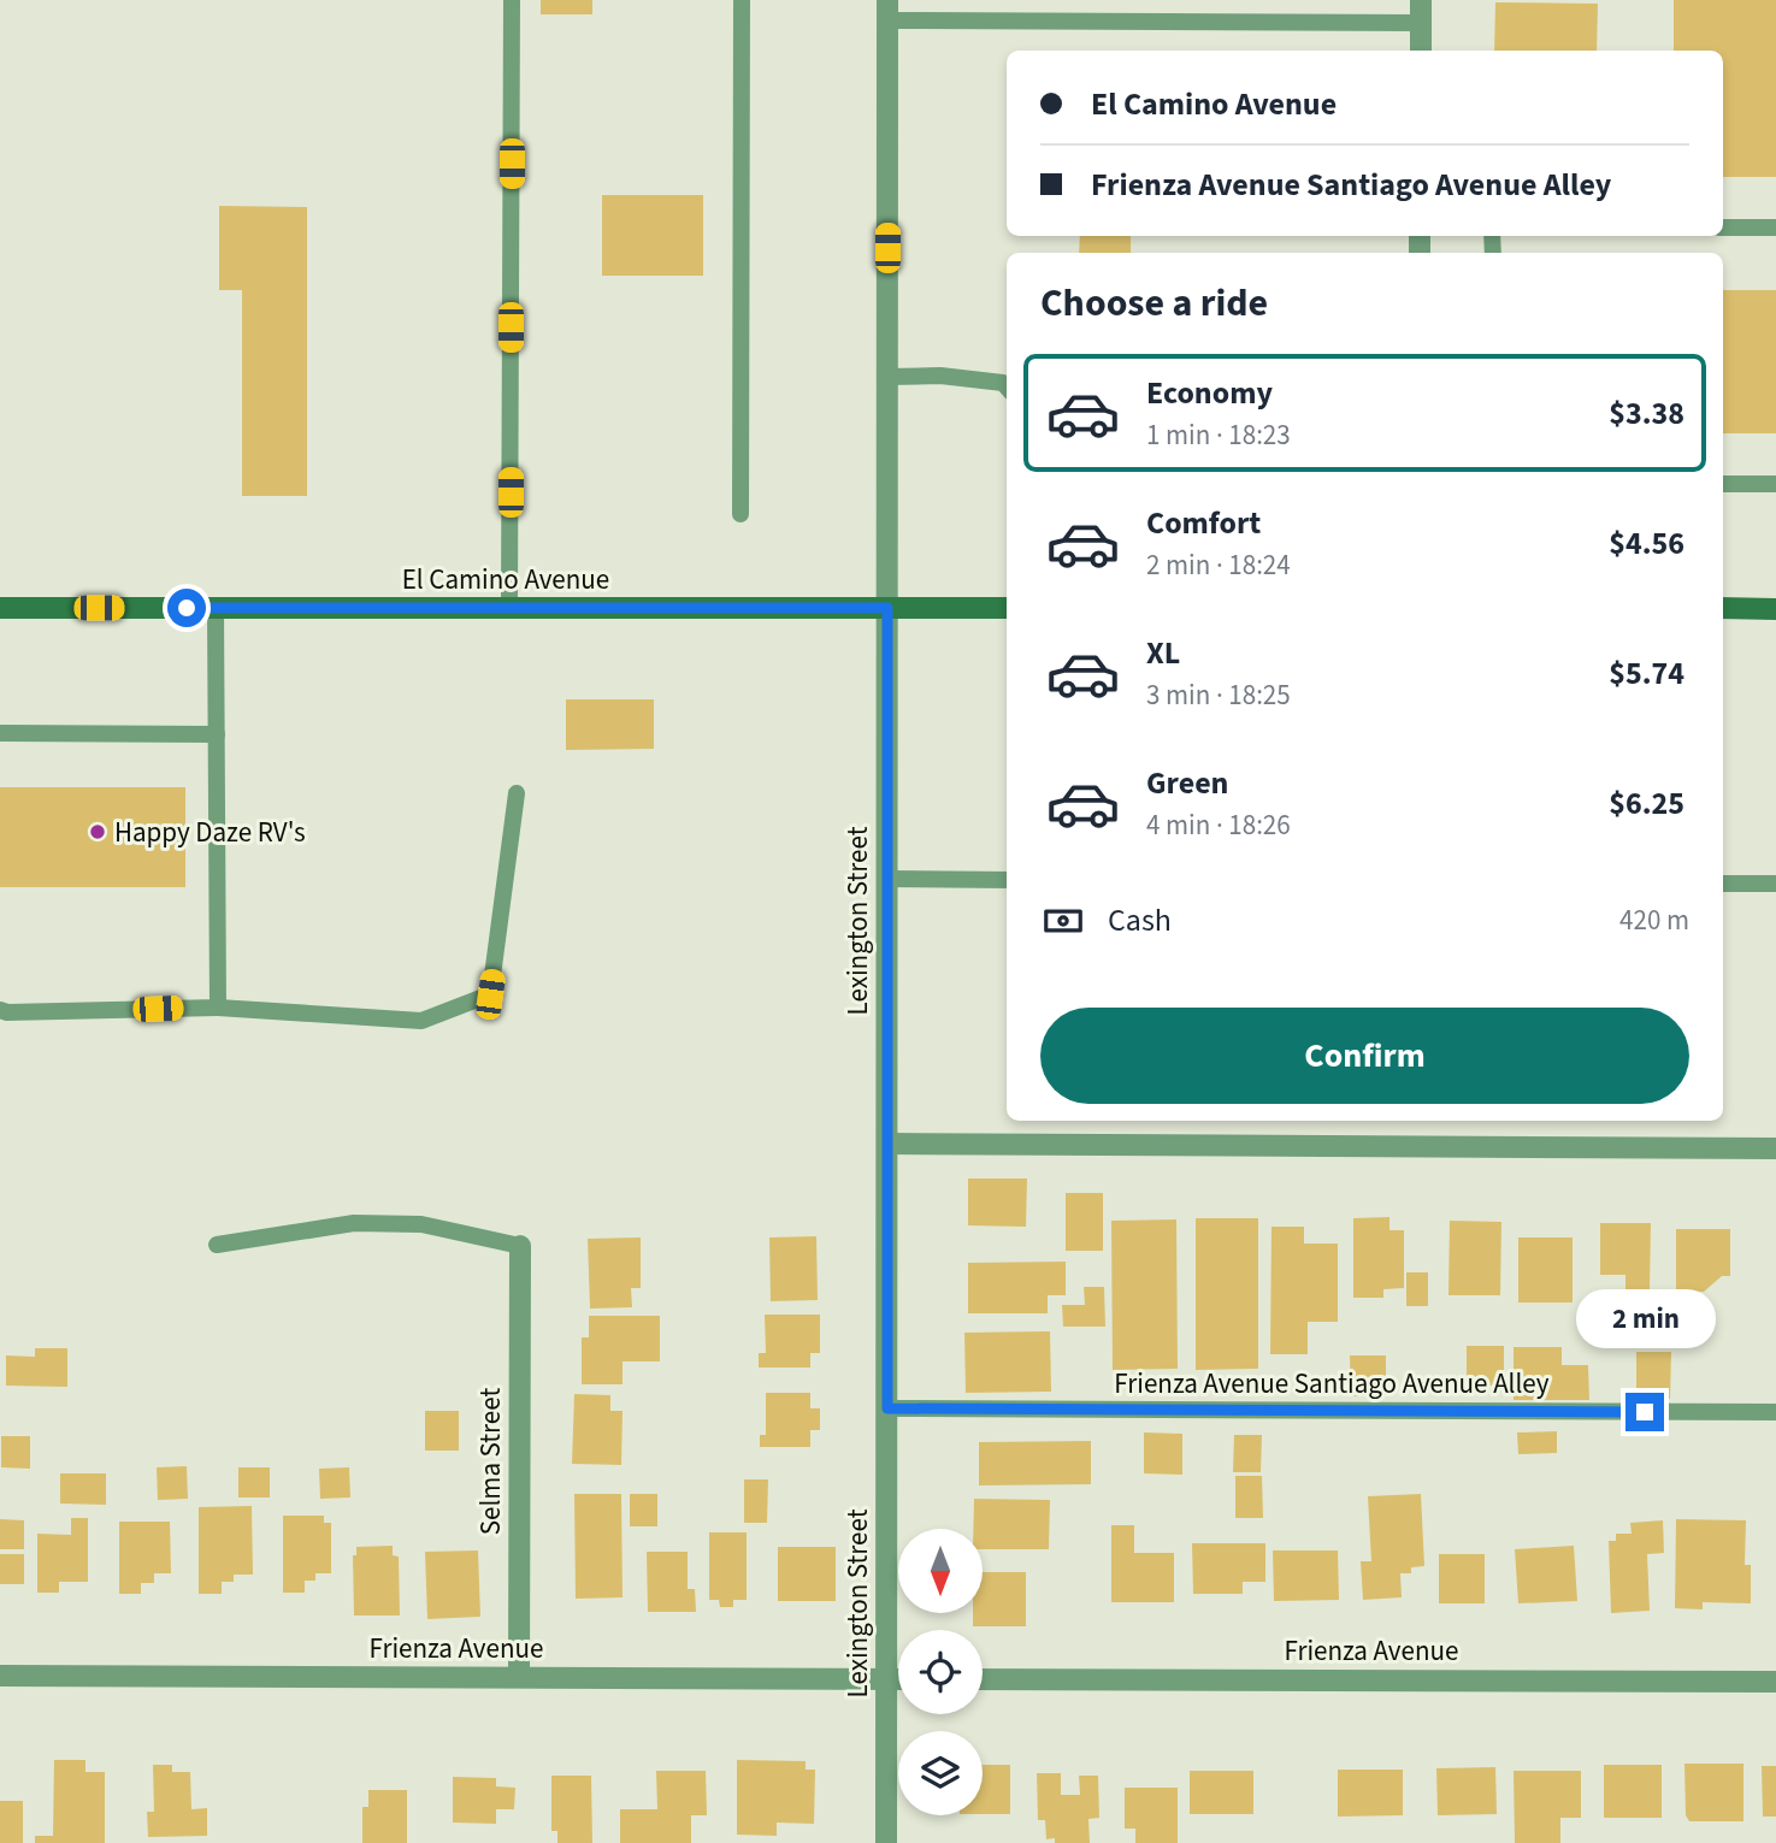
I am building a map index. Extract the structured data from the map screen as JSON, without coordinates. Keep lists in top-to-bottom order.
{
  "streets": {
    "main road": ["El Camino Avenue"],
    "street": ["Lexington Street", "Selma Street", "Frienza Avenue"],
    "lane": ["Frienza Avenue Santiago Avenue Alley"]
  },
  "crossings": [
    ["El Camino Avenue", "Lexington Street"],
    ["Lexington Street", "Frienza Avenue Santiago Avenue Alley"],
    ["Lexington Street", "Frienza Avenue"],
    ["Selma Street", "Frienza Avenue"]
  ],
  "places": ["Happy Daze RV's"],
  "north": "bottom",
  "page": {
    "banner": ["El Camino Avenue", "Frienza Avenue Santiago Avenue Alley"],
    "heading": "Choose a ride",
    "list": [
      {
        "name": "Economy",
        "note": "1 min · 18:23",
        "value": "$3.38"
      },
      {
        "name": "Comfort",
        "note": "2 min · 18:24",
        "value": "$4.56"
      },
      {
        "name": "XL",
        "note": "3 min · 18:25",
        "value": "$5.74"
      },
      {
        "name": "Green",
        "note": "4 min · 18:26",
        "value": "$6.25"
      }
    ],
    "pay": ["Cash", "420 m"],
    "buttons": "Confirm",
    "bubble": "2 min"
  }
}
